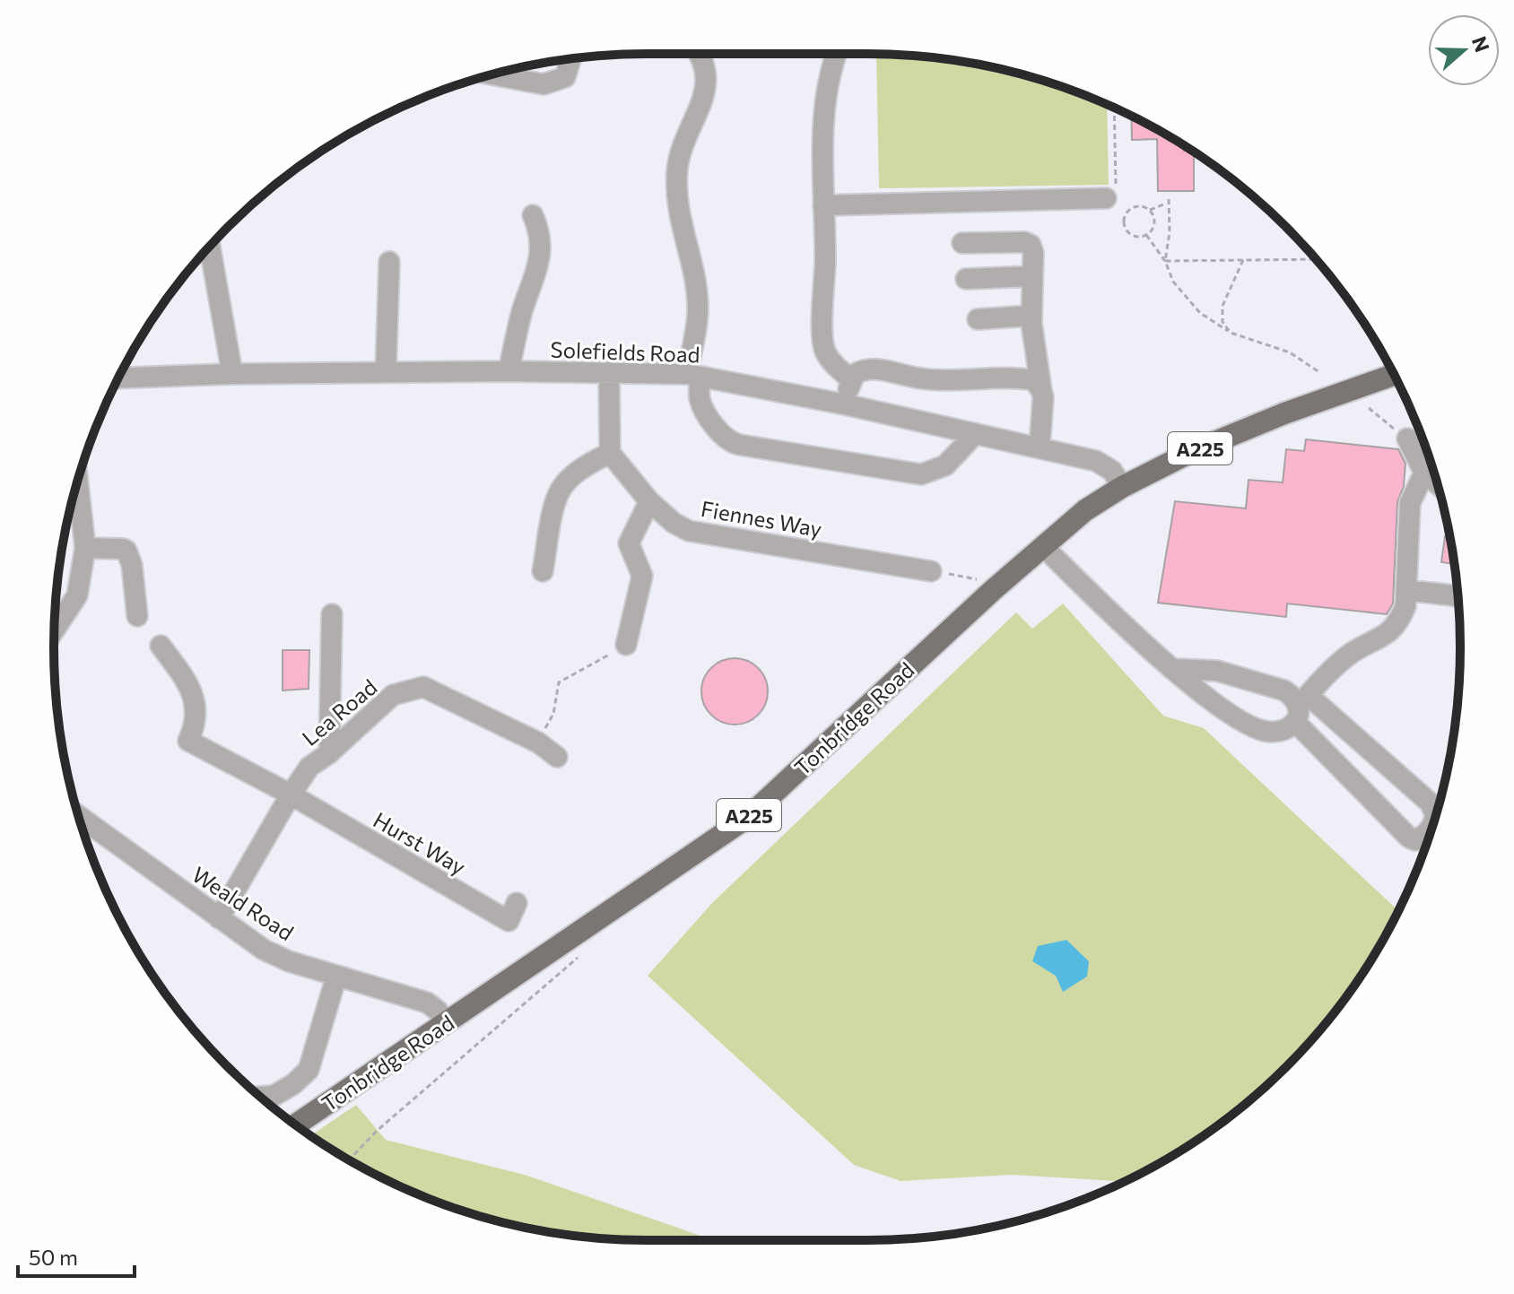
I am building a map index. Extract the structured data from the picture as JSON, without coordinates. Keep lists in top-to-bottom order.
{
  "streets": {
    "main road": ["A225", "Tonbridge Road"],
    "street": [
      "Solefields Road",
      "Fiennes Way",
      "Lea Road",
      "Hurst Way",
      "Weald Road"
    ]
  },
  "crossings": [
    ["Solefields Road", "Tonbridge Road"],
    ["Lea Road", "Hurst Way"],
    ["Lea Road", "Weald Road"],
    ["Tonbridge Road", "Weald Road"]
  ],
  "scale_bar": "50 m",
  "north": "right"
}
